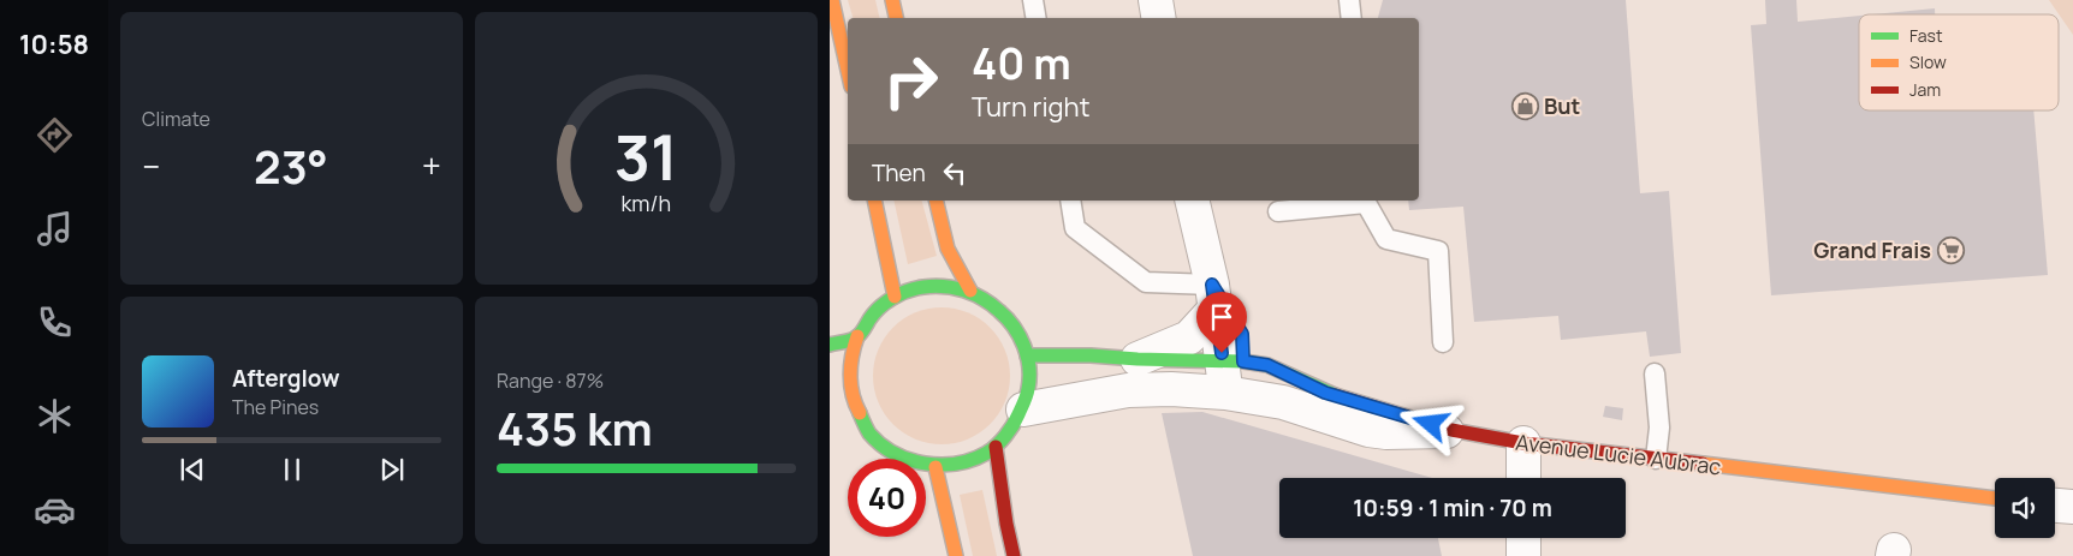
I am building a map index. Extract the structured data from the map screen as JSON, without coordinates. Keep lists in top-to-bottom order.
{
  "streets": {
    "main road": ["Avenue Lucie Aubrac"]
  },
  "places": {
    "shop": ["But"],
    "supermarket": ["Grand Frais"]
  },
  "legend": ["Fast", "Slow", "Jam"],
  "page": {
    "tabs": "10:58",
    "tile": [
      "Climate",
      ["Range · 87%", "435 km"]
    ],
    "turn": ["40 m", "Turn right"],
    "heat": ["−", "23°", "+"],
    "then": "Then",
    "song": ["Afterglow", "The Pines"],
    "limit": "40",
    "trip": "10:59 · 1 min · 70 m",
    "gauge": ["31", "km/h"]
  }
}
